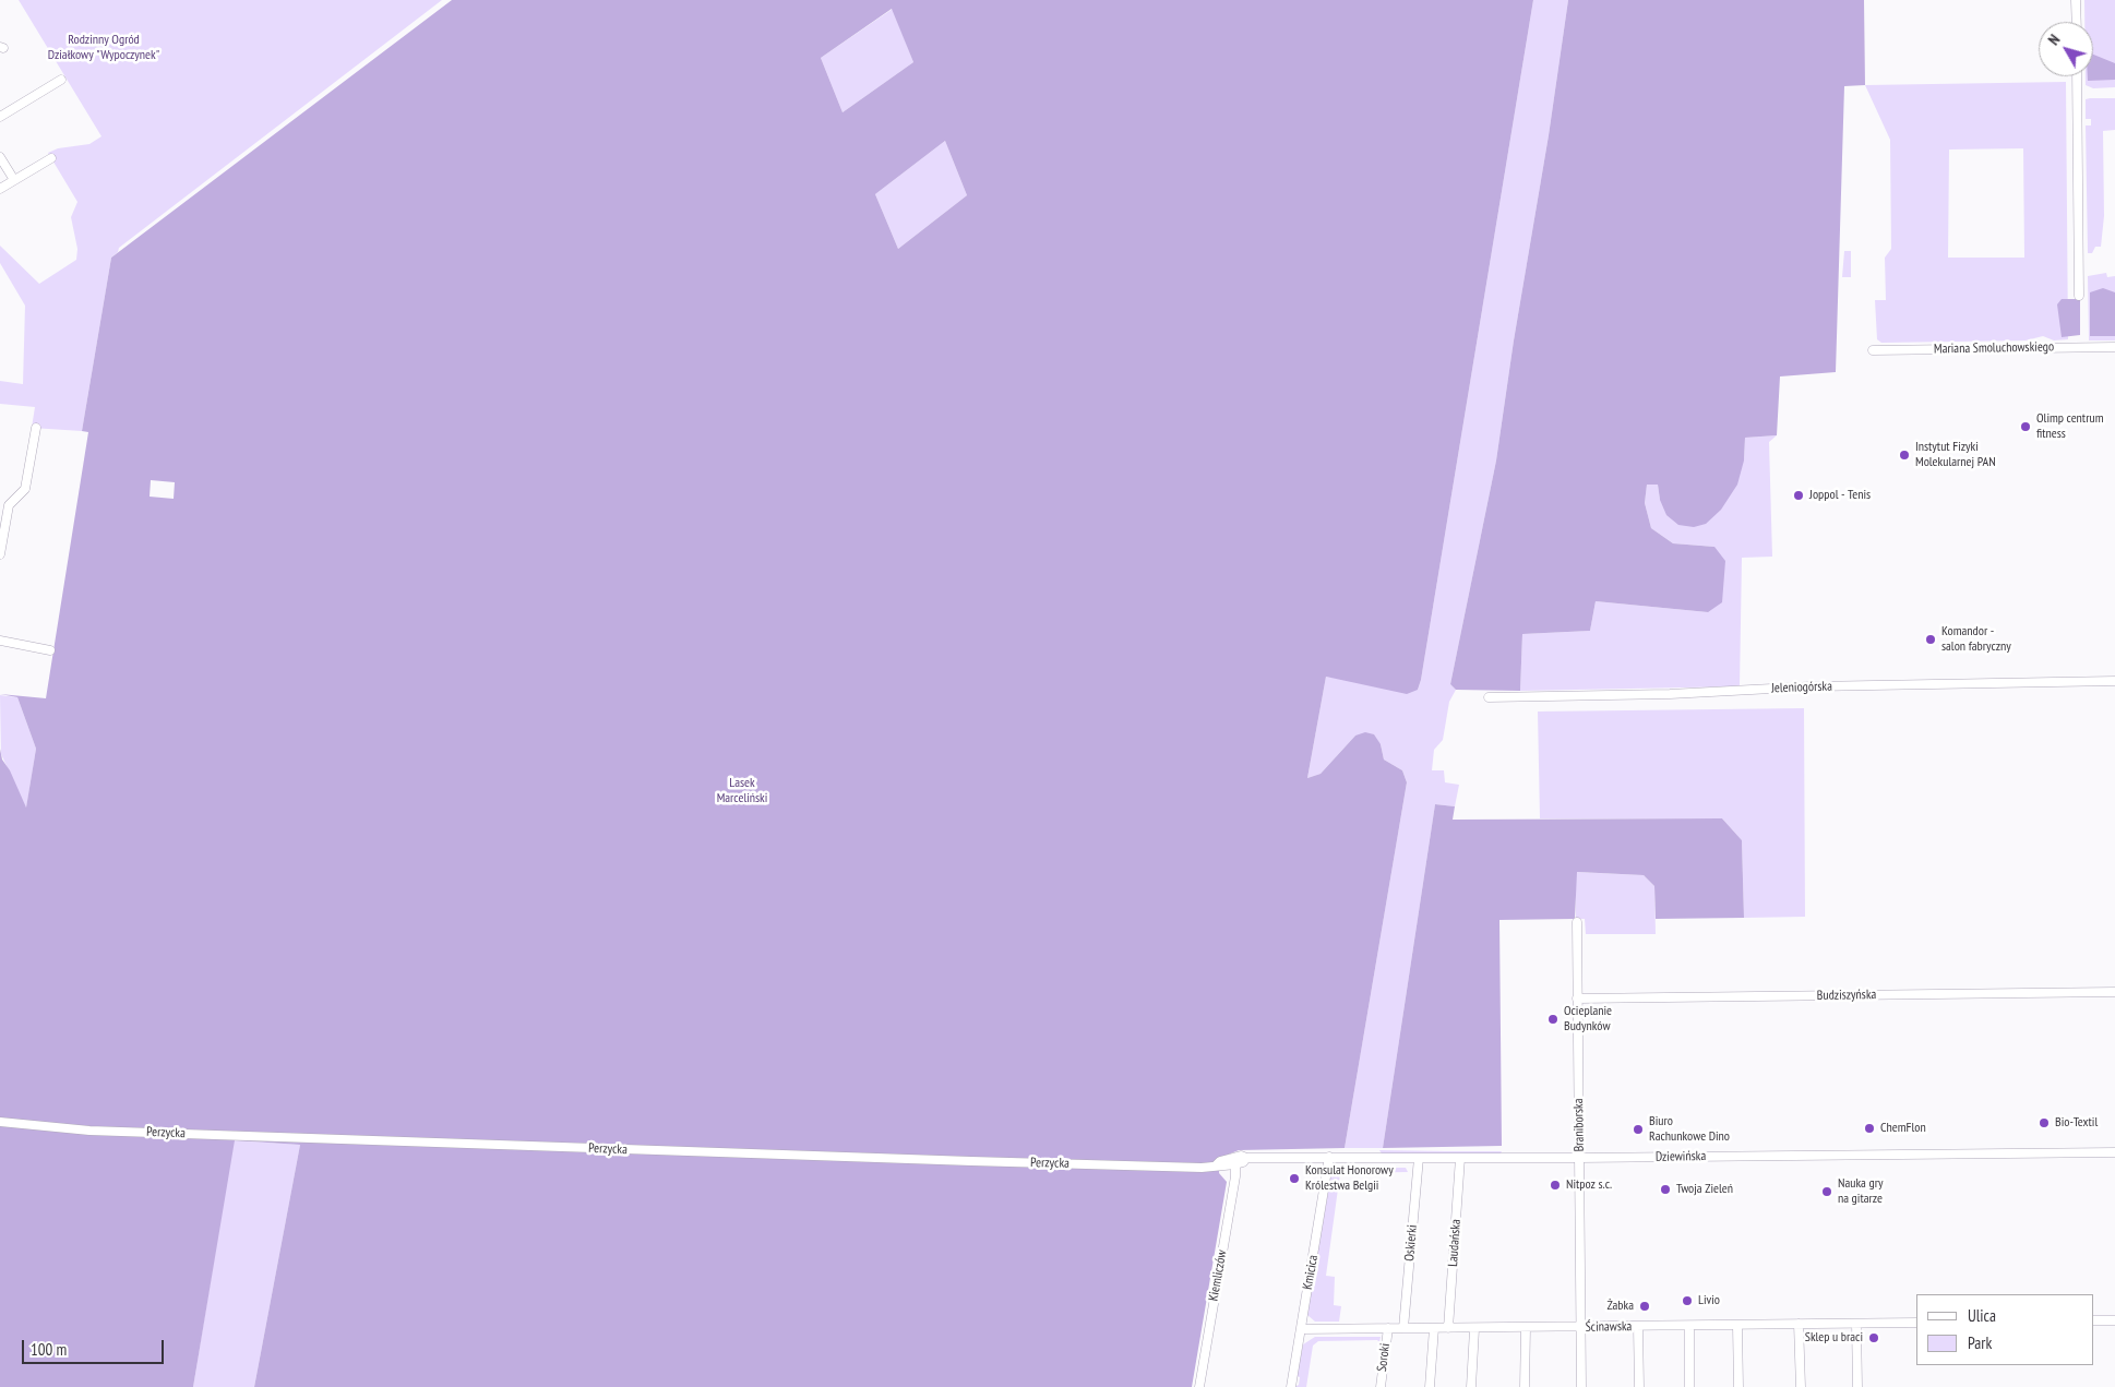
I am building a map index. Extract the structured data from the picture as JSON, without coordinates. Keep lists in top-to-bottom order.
{
  "streets": {
    "street": [
      "Mariana Smoluchowskiego",
      "Jeleniogórska",
      "Budziszyńska",
      "Braniborska",
      "Perzycka",
      "Dziewińska",
      "Oskierki",
      "Laudańska",
      "Kmicica",
      "Kiemliczów",
      "Ścinawska",
      "Soroki"
    ]
  },
  "crossings": [
    ["Budziszyńska", "Braniborska"],
    ["Braniborska", "Dziewińska"],
    ["Braniborska", "Ścinawska"],
    ["Perzycka", "Dziewińska"],
    ["Dziewińska", "Oskierki"],
    ["Dziewińska", "Laudańska"],
    ["Dziewińska", "Kmicica"],
    ["Oskierki", "Ścinawska"],
    ["Laudańska", "Ścinawska"],
    ["Kmicica", "Ścinawska"],
    ["Ścinawska", "Soroki"]
  ],
  "parks": ["Rodzinny Ogród Działkowy \"Wypoczynek\"", "Lasek Marceliński"],
  "places": [
    "Olimp centrum fitness",
    "Instytut Fizyki Molekularnej PAN",
    "Joppol - Tenis",
    "Komandor - salon fabryczny",
    "Ocieplanie Budynków",
    "Bio-Textil",
    "ChemFlon",
    "Biuro Rachunkowe Dino",
    "Konsulat Honorowy Królestwa Belgii",
    "Nitpoz s.c.",
    "Twoja Zieleń",
    "Nauka gry na gitarze",
    "Livio",
    "Żabka",
    "Sklep u braci"
  ],
  "legend": ["Ulica", "Park"],
  "scale_bar": "100 m",
  "north": "top left"
}
